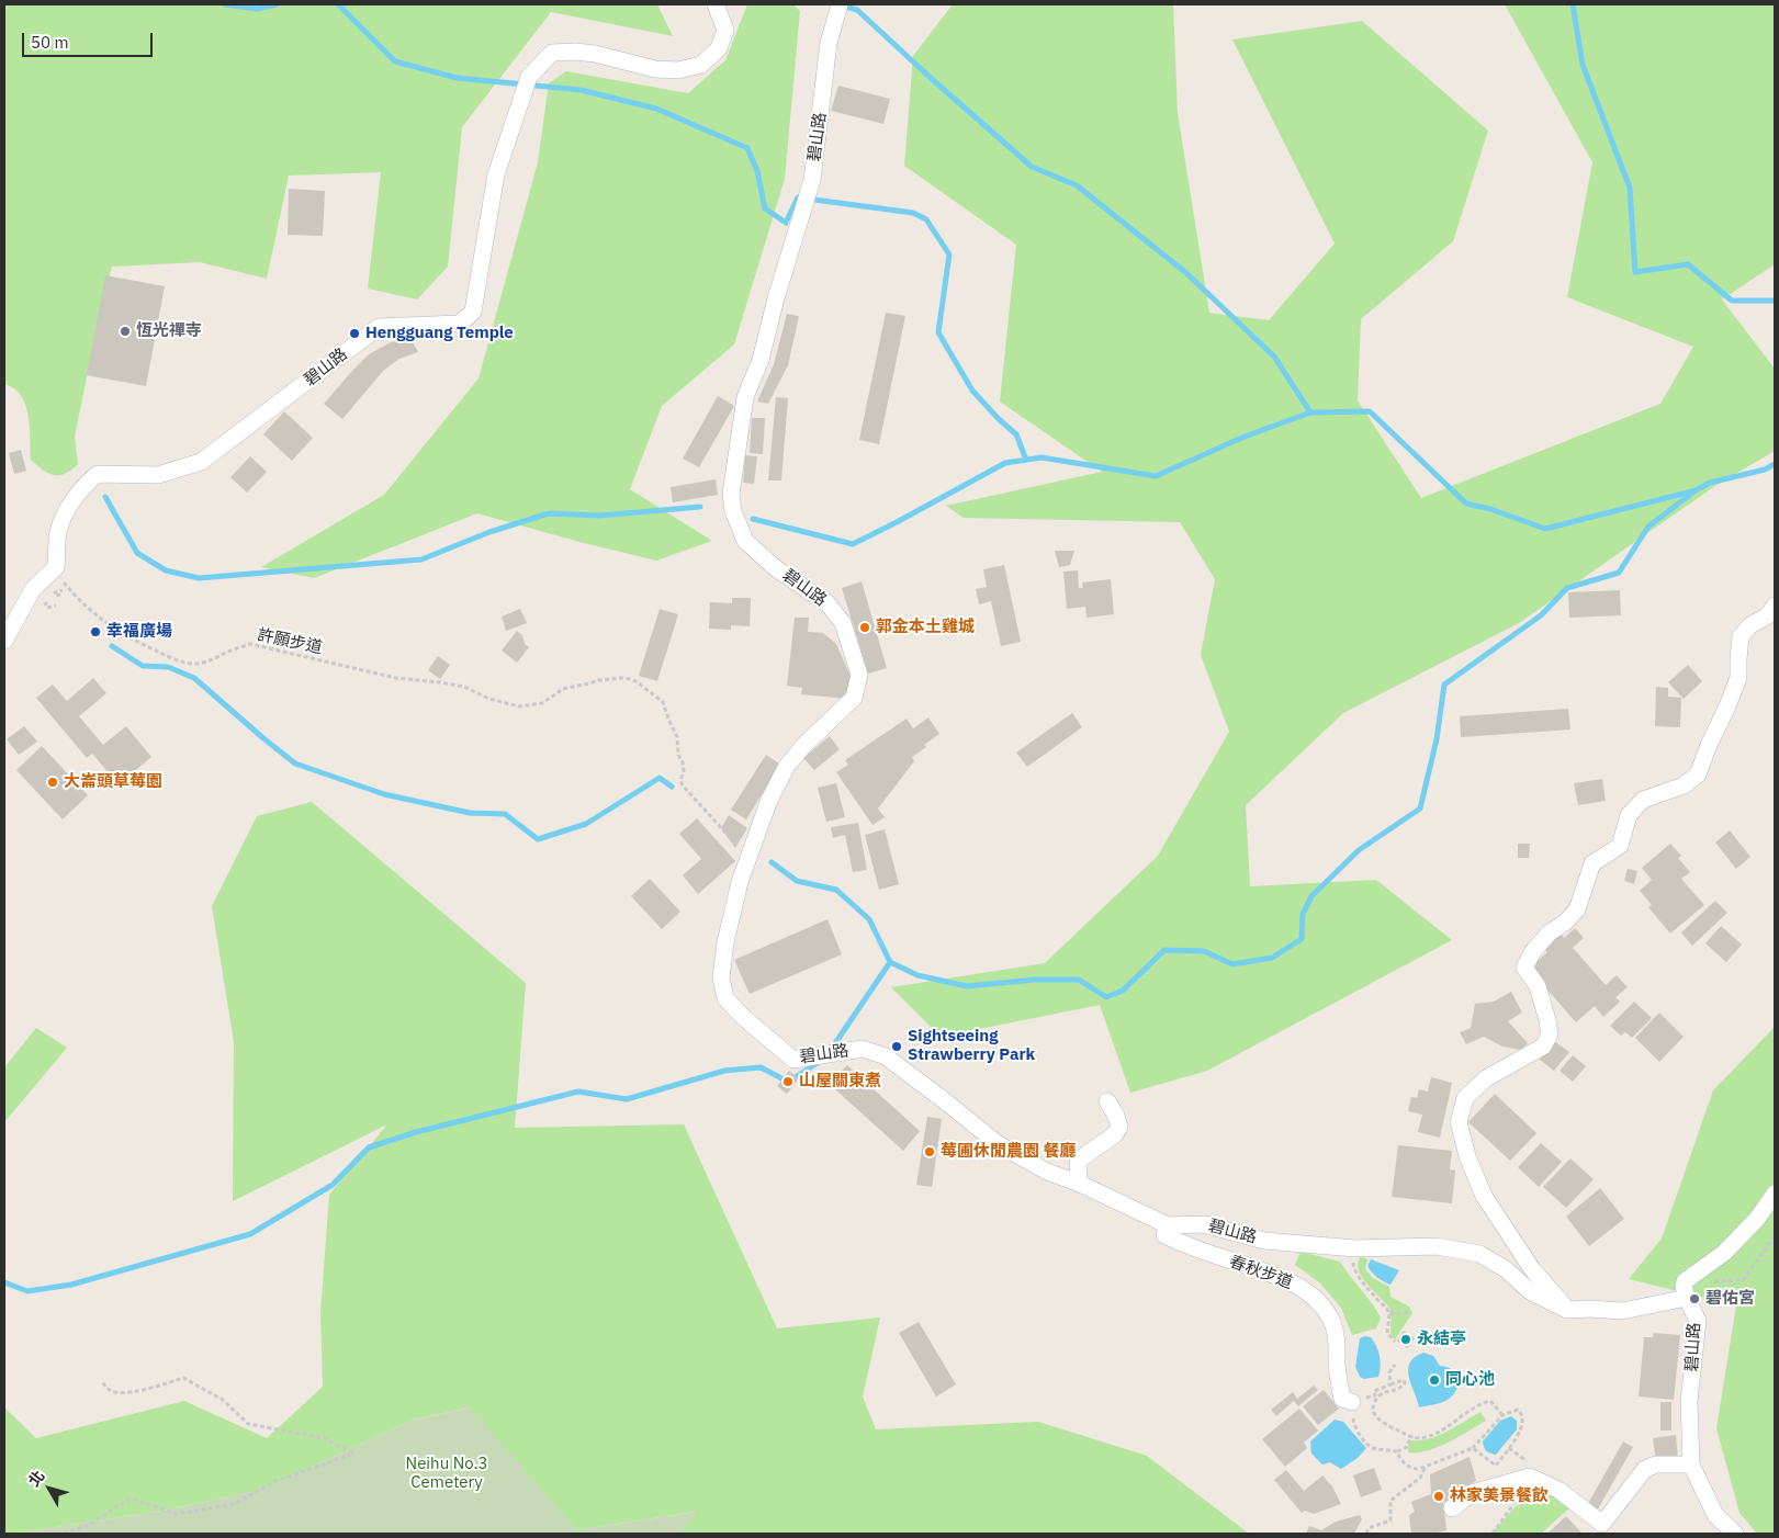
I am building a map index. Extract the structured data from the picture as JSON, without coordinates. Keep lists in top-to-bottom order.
{
  "streets": {
    "street": ["碧山路", "春秋步道"],
    "path": ["許願步道"]
  },
  "crossings": [
    ["碧山路", "許願步道"],
    ["碧山路", "春秋步道"]
  ],
  "parks": ["Neihu No.3 Cemetery"],
  "places": [
    "恆光禪寺",
    "Hengguang Temple",
    "郭金本土雞城",
    "幸福廣場",
    "大崙頭草莓園",
    "Sightseeing Strawberry Park",
    "山屋關東煮",
    "莓圃休閒農園 餐廳",
    "碧佑宮",
    "永結亭",
    "同心池",
    "林家美景餐飲"
  ],
  "scale_bar": "50 m",
  "north": "top left"
}
